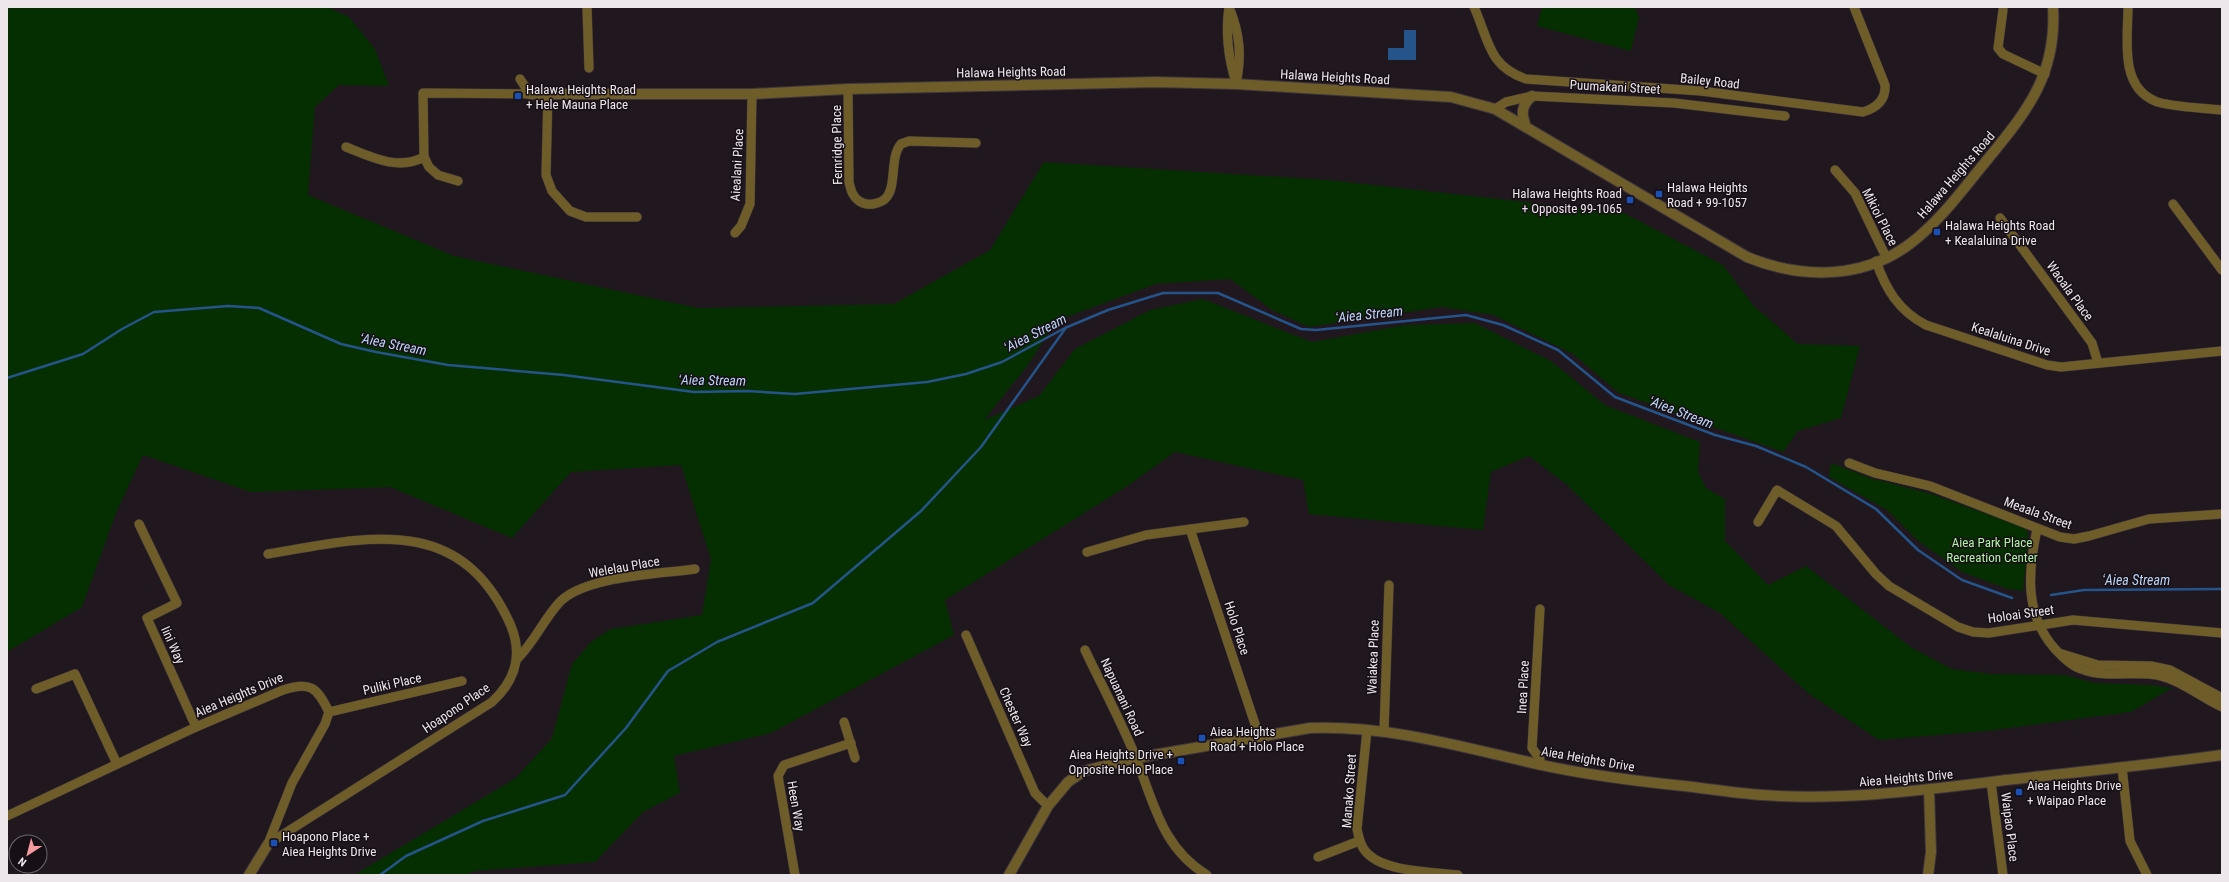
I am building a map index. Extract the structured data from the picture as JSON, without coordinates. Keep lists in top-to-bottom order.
{
  "streets": {
    "street": [
      "Halawa Heights Road",
      "Bailey Road",
      "Puumakani Street",
      "Fernridge Place",
      "Aiealani Place",
      "Mikioi Place",
      "Waoala Place",
      "Kealaluina Drive",
      "Meaala Street",
      "Welelau Place",
      "Holoai Street",
      "Holo Place",
      "Iini Way",
      "Waiakea Place",
      "Puliki Place",
      "Inea Place",
      "Aiea Heights Drive",
      "Napuanani Road",
      "Hoapono Place",
      "Chester Way",
      "Manako Street",
      "Heen Way",
      "Waipao Place"
    ]
  },
  "crossings": [
    ["Halawa Heights Road", "Puumakani Street"],
    ["Halawa Heights Road", "Fernridge Place"],
    ["Halawa Heights Road", "Aiealani Place"],
    ["Halawa Heights Road", "Mikioi Place"],
    ["Halawa Heights Road", "Kealaluina Drive"],
    ["Waoala Place", "Kealaluina Drive"],
    ["Welelau Place", "Hoapono Place"],
    ["Holo Place", "Aiea Heights Drive"],
    ["Iini Way", "Aiea Heights Drive"],
    ["Waiakea Place", "Aiea Heights Drive"],
    ["Puliki Place", "Aiea Heights Drive"],
    ["Inea Place", "Aiea Heights Drive"],
    ["Aiea Heights Drive", "Napuanani Road"],
    ["Aiea Heights Drive", "Chester Way"],
    ["Aiea Heights Drive", "Manako Street"],
    ["Aiea Heights Drive", "Waipao Place"]
  ],
  "water": ["ʻAiea Stream"],
  "parks": ["Aiea Park Place Recreation Center"],
  "places": {
    "transit": [
      "Halawa Heights Road + Hele Mauna Place",
      "Halawa Heights Road + 99-1057",
      "Halawa Heights Road + Opposite 99-1065",
      "Halawa Heights Road + Kealaluina Drive",
      "Aiea Heights Road + Holo Place",
      "Aiea Heights Drive + Opposite Holo Place",
      "Aiea Heights Drive + Waipao Place",
      "Hoapono Place + Aiea Heights Drive"
    ]
  },
  "north": "bottom left"
}
